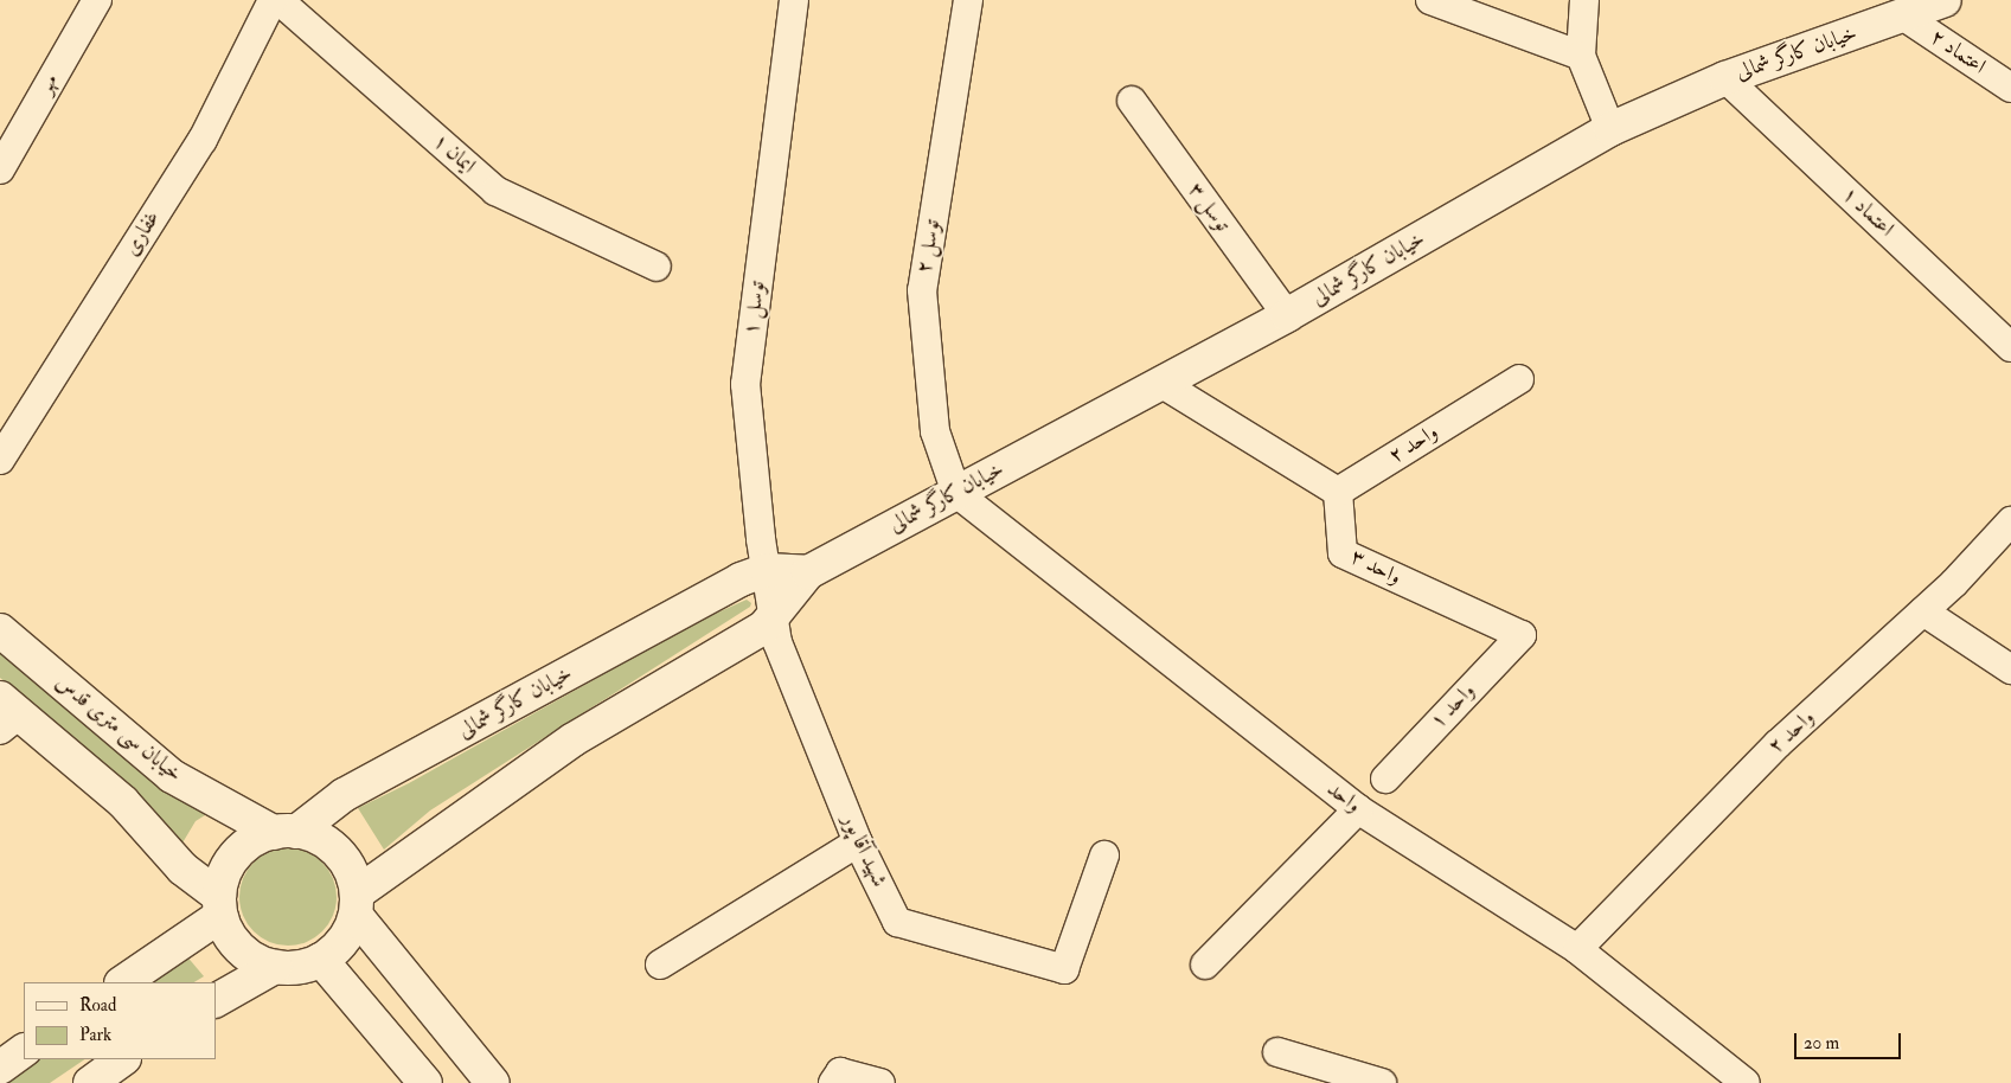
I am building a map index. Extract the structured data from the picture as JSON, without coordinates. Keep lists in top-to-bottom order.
{
  "streets": {
    "street": [
      "اعتماد ۲",
      "خیابان کارگر شمالی",
      "مهر",
      "ایمان ۱",
      "توسل ۳",
      "اعتماد ۱",
      "غفاری",
      "توسل ۲",
      "توسل ۱",
      "واحد ۲",
      "واحد ۳",
      "واحد ۱",
      "خیابان سی متری قدس",
      "واحد",
      "شهید آقا پور"
    ]
  },
  "crossings": [
    ["اعتماد ۲", "خیابان کارگر شمالی"],
    ["خیابان کارگر شمالی", "توسل ۳"],
    ["خیابان کارگر شمالی", "اعتماد ۱"],
    ["خیابان کارگر شمالی", "توسل ۲"],
    ["خیابان کارگر شمالی", "توسل ۱"],
    ["خیابان کارگر شمالی", "خیابان سی متری قدس"],
    ["خیابان کارگر شمالی", "واحد"],
    ["خیابان کارگر شمالی", "شهید آقا پور"],
    ["توسل ۲", "واحد"],
    ["توسل ۱", "شهید آقا پور"],
    ["واحد ۲", "واحد ۳"],
    ["واحد ۲", "واحد"],
    ["واحد ۳", "واحد ۱"]
  ],
  "legend": ["Road", "Park"],
  "scale_bar": "20 m"
}
